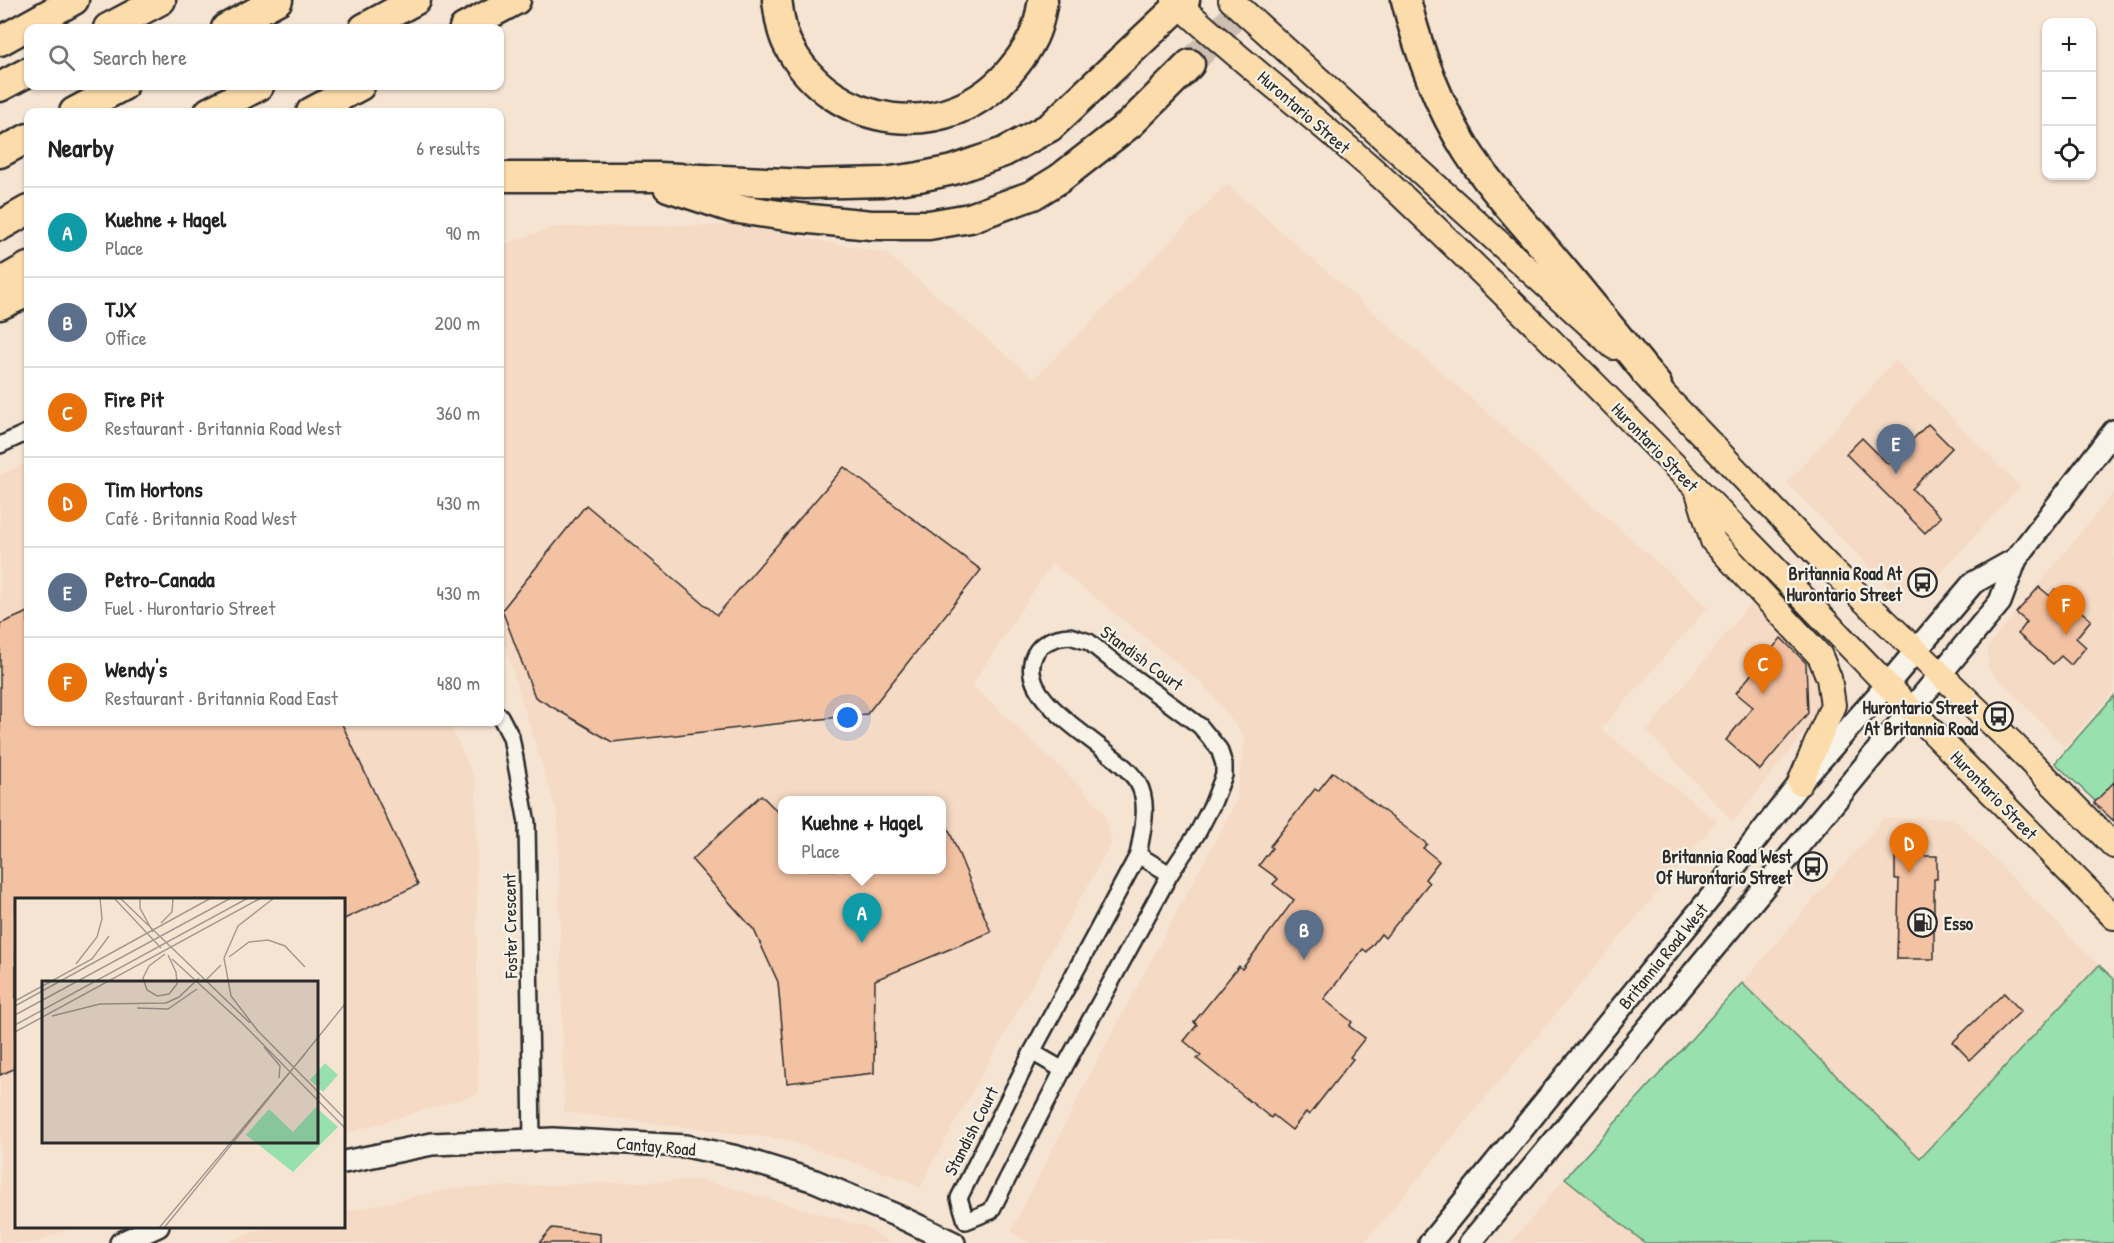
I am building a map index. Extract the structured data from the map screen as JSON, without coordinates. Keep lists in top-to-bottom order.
{
  "streets": {
    "main road": ["Hurontario Street", "Britannia Road West", "Cantay Road"],
    "street": ["Standish Court", "Foster Crescent"]
  },
  "crossings": [
    ["Hurontario Street", "Britannia Road West"],
    ["Foster Crescent", "Cantay Road"]
  ],
  "places": {
    "bus stop": ["Britannia Road At Hurontario Street", "Hurontario Street At Britannia Road", "Britannia Road West Of Hurontario Street"],
    "fuel station": ["Esso"]
  },
  "page": {
    "map_buttons": ["+", "−"],
    "search": "Search here",
    "heading": ["Nearby", "6 results"],
    "list": [
      {
        "mark": "A",
        "name": "Kuehne + Hagel",
        "note": "Place",
        "value": "90 m"
      },
      {
        "mark": "B",
        "name": "TJX",
        "note": "Office",
        "value": "200 m"
      },
      {
        "mark": "C",
        "name": "Fire Pit",
        "note": "Restaurant · Britannia Road West",
        "value": "360 m"
      },
      {
        "mark": "D",
        "name": "Tim Hortons",
        "note": "Café · Britannia Road West",
        "value": "430 m"
      },
      {
        "mark": "E",
        "name": "Petro-Canada",
        "note": "Fuel · Hurontario Street",
        "value": "430 m"
      },
      {
        "mark": "F",
        "name": "Wendy's",
        "note": "Restaurant · Britannia Road East",
        "value": "480 m"
      }
    ],
    "pins": [
      "E",
      "F",
      "C",
      "D",
      "A",
      "B"
    ],
    "popup": ["Kuehne + Hagel", "Place"]
  }
}
